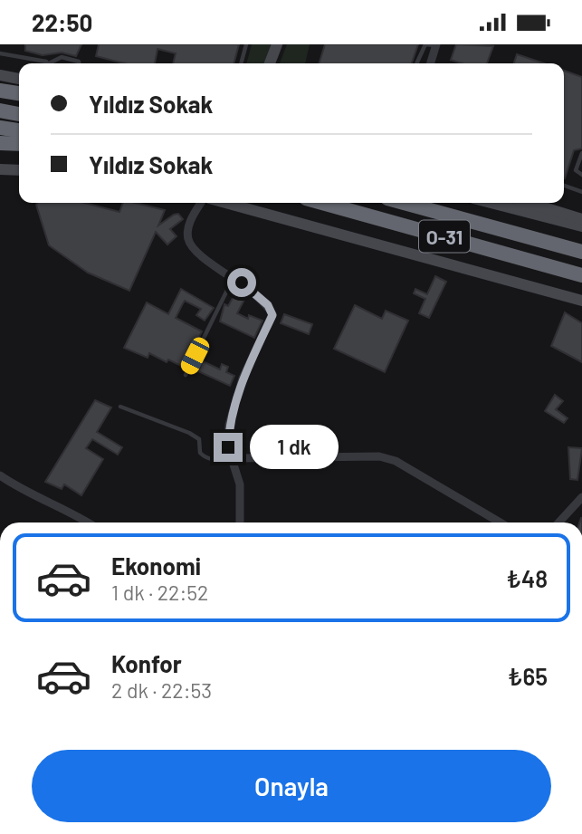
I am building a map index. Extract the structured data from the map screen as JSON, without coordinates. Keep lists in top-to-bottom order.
{
  "streets": {
    "highway": ["O-31"]
  },
  "page": {
    "status": "22:50",
    "banner": ["Yıldız Sokak", "Yıldız Sokak"],
    "bubble": "1 dk",
    "list": [
      {
        "name": "Ekonomi",
        "note": "1 dk · 22:52",
        "value": "₺48"
      },
      {
        "name": "Konfor",
        "note": "2 dk · 22:53",
        "value": "₺65"
      }
    ],
    "buttons": "Onayla"
  }
}
